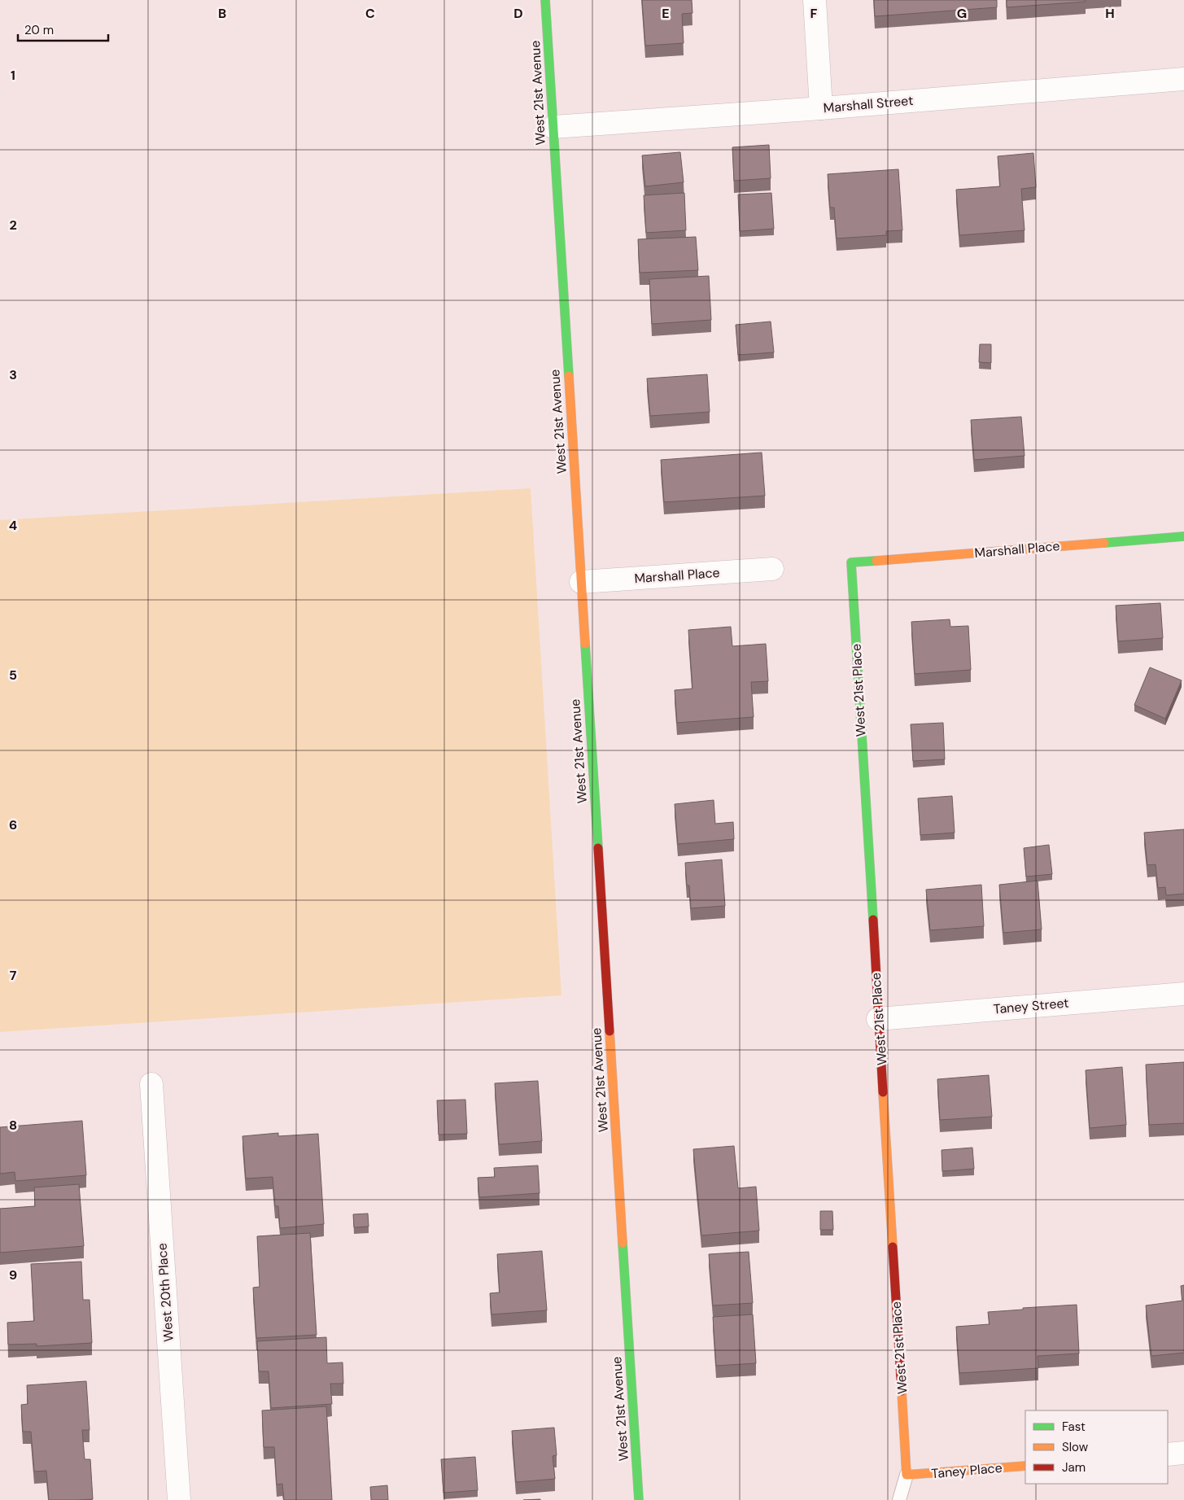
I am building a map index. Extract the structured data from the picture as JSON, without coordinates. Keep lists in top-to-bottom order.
{
  "streets": {
    "street": [
      "West 21st Avenue",
      "Marshall Street",
      "Marshall Place",
      "West 21st Place",
      "Taney Street",
      "West 20th Place",
      "Taney Place"
    ]
  },
  "crossings": [
    ["West 21st Avenue", "Marshall Street"],
    ["West 21st Avenue", "Marshall Place"],
    ["Marshall Place", "West 21st Place"],
    ["West 21st Place", "Taney Street"],
    ["West 21st Place", "Taney Place"]
  ],
  "legend": ["Fast", "Slow", "Jam"],
  "scale_bar": "20 m",
  "grid": {
    "columns": [
      "B",
      "C",
      "D",
      "E",
      "F",
      "G",
      "H"
    ],
    "rows": [
      "1",
      "2",
      "3",
      "4",
      "5",
      "6",
      "7",
      "8",
      "9"
    ]
  }
}
